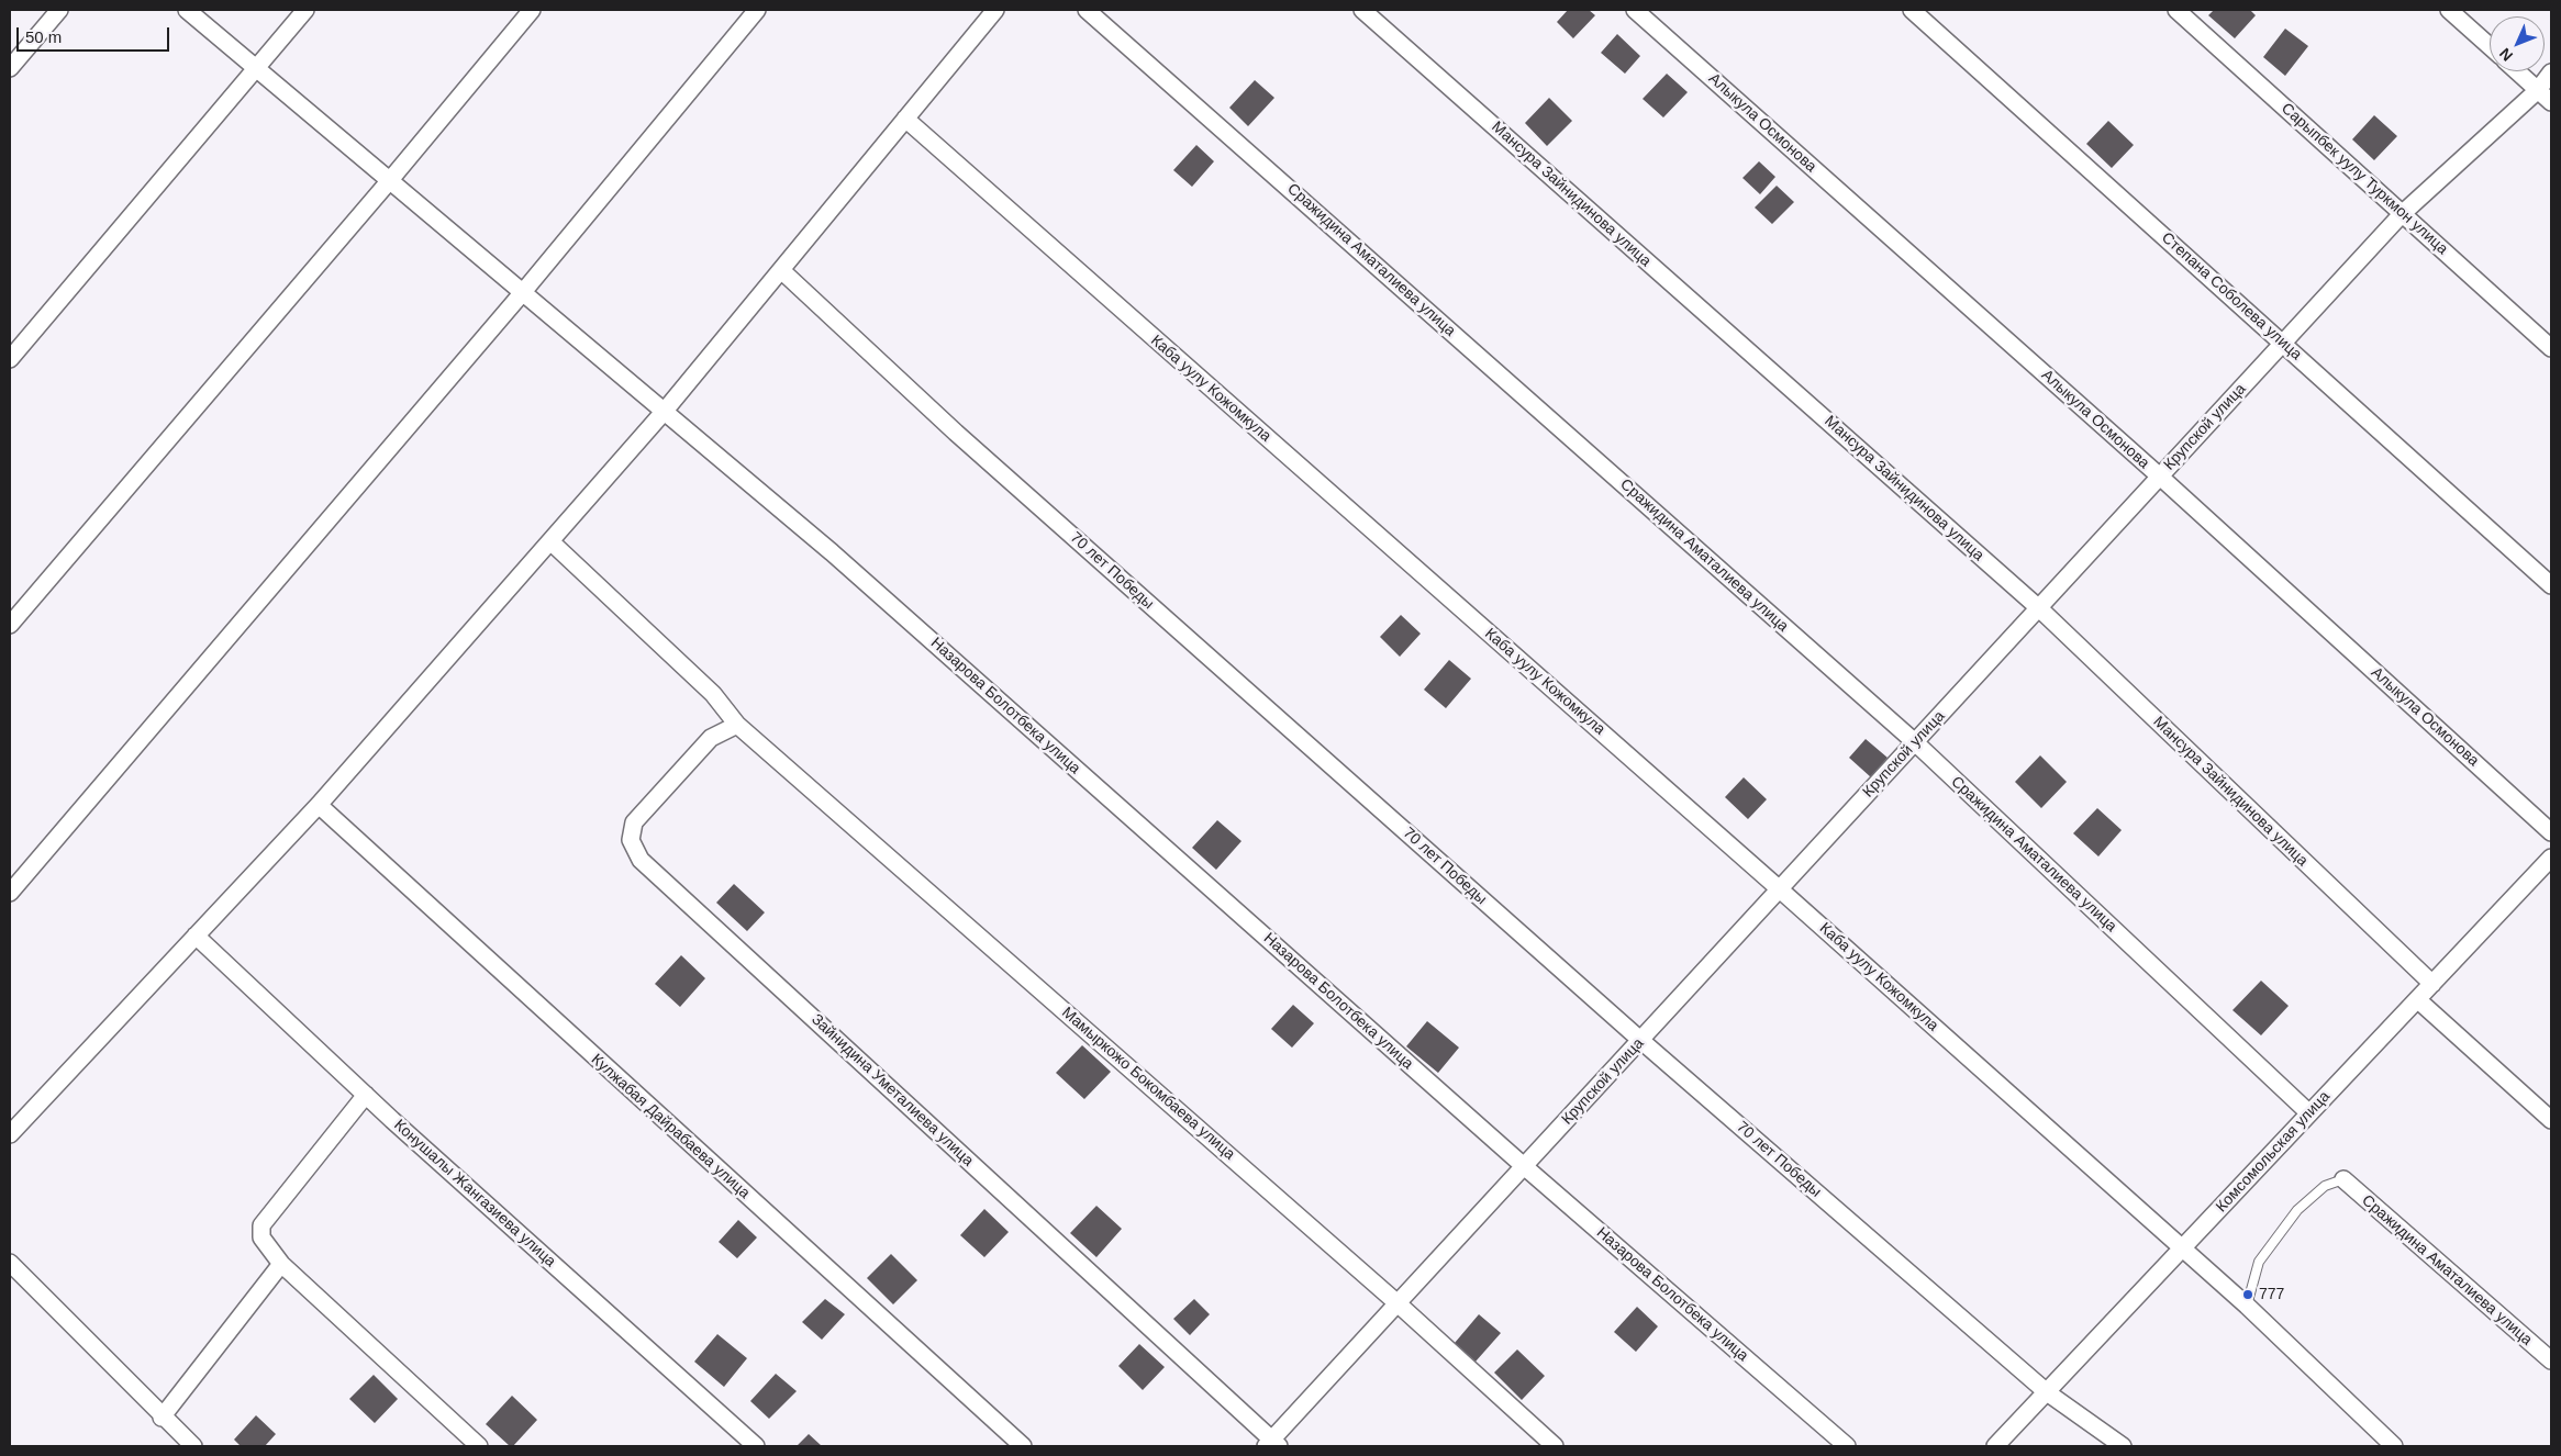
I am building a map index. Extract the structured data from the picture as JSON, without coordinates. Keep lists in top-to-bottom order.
{
  "streets": {
    "street": [
      "Алыкула Осмонова",
      "Сарыпбек уулу Туркмон улица",
      "Мансура Зайнидинова улица",
      "Сражидина Аматалиева улица",
      "Степана Соболева улица",
      "Каба уулу Кожомкула",
      "Крупской улица",
      "70 лет Победы",
      "Назарова Болотбека улица",
      "Мамыркожо Бокомбаева улица",
      "Зайнидина Уметалиева улица",
      "Кулжабая Дайрабаева улица",
      "Комсомольская улица",
      "Конушалы Жангазиева улица"
    ]
  },
  "crossings": [
    ["Алыкула Осмонова", "Крупской улица"],
    ["Сарыпбек уулу Туркмон улица", "Крупской улица"],
    ["Мансура Зайнидинова улица", "Крупской улица"],
    ["Мансура Зайнидинова улица", "Комсомольская улица"],
    ["Сражидина Аматалиева улица", "Крупской улица"],
    ["Сражидина Аматалиева улица", "Комсомольская улица"],
    ["Степана Соболева улица", "Крупской улица"],
    ["Каба уулу Кожомкула", "Крупской улица"],
    ["Каба уулу Кожомкула", "Комсомольская улица"],
    ["Крупской улица", "70 лет Победы"],
    ["Крупской улица", "Назарова Болотбека улица"],
    ["Крупской улица", "Мамыркожо Бокомбаева улица"],
    ["Крупской улица", "Зайнидина Уметалиева улица"],
    ["70 лет Победы", "Комсомольская улица"],
    ["Мамыркожо Бокомбаева улица", "Зайнидина Уметалиева улица"]
  ],
  "places": ["777"],
  "scale_bar": "50 m",
  "north": "bottom left"
}
